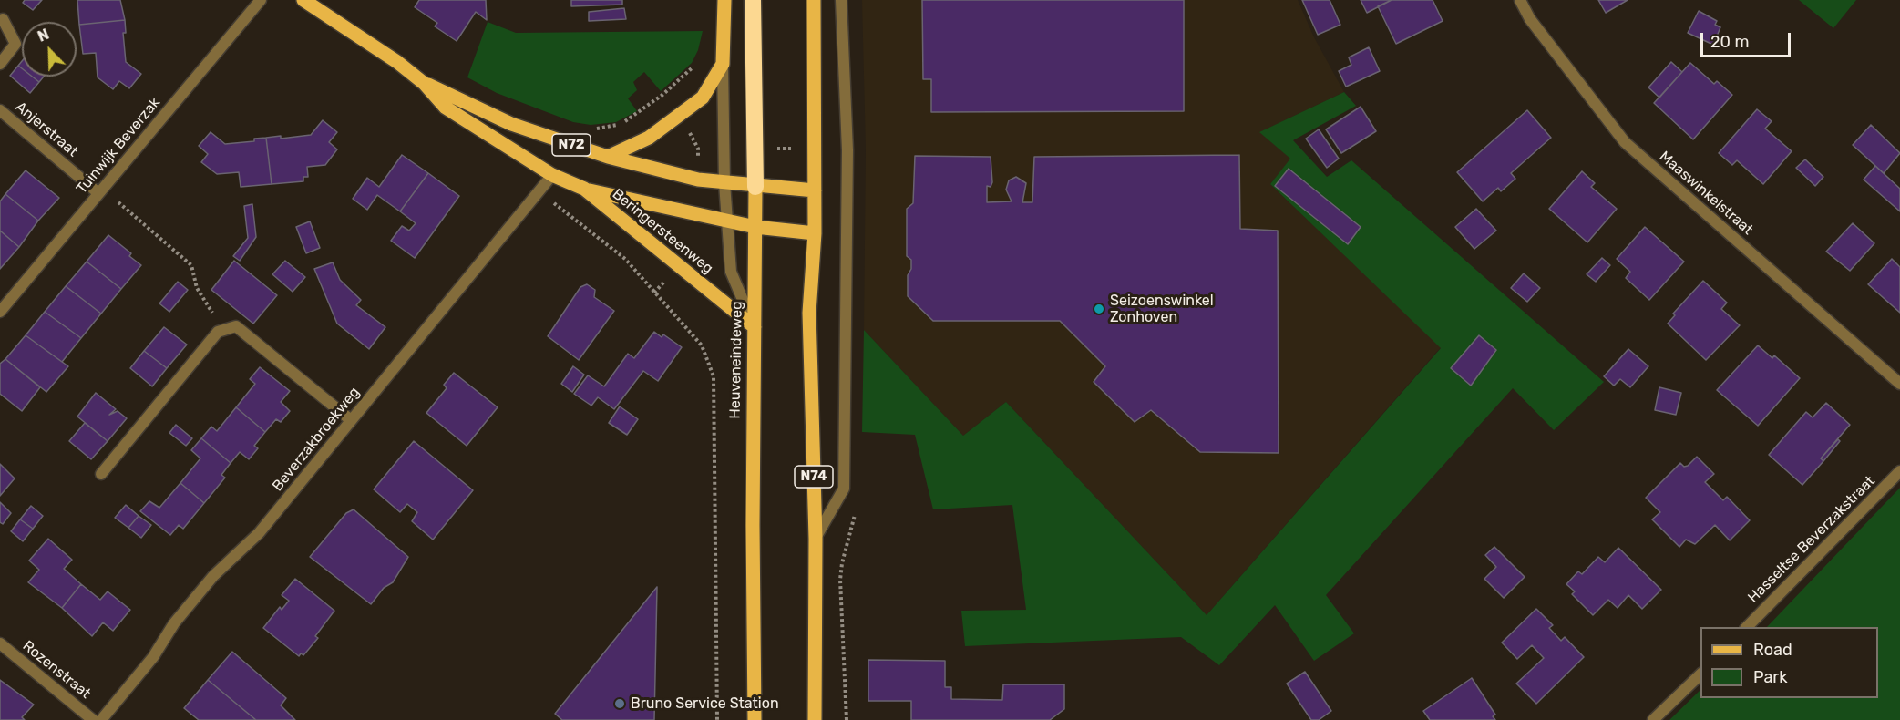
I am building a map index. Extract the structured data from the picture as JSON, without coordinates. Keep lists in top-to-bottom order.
{
  "streets": {
    "highway": ["Heuveneindeweg"],
    "main road": ["N72", "Beringersteenweg", "N74"],
    "street": [
      "Anjerstraat",
      "Tuinwijk Beverzak",
      "Maaswinkelstraat",
      "Beverzakbroekweg",
      "Hasseltse Beverzakstraat",
      "Rozenstraat"
    ]
  },
  "crossings": [
    ["Anjerstraat", "Tuinwijk Beverzak"],
    ["Beringersteenweg", "Heuveneindeweg"],
    ["Beringersteenweg", "Beverzakbroekweg"],
    ["Beringersteenweg", "N74"]
  ],
  "places": ["Seizoenswinkel Zonhoven", "Bruno Service Station"],
  "legend": ["Road", "Park"],
  "scale_bar": "20 m",
  "north": "top left"
}
